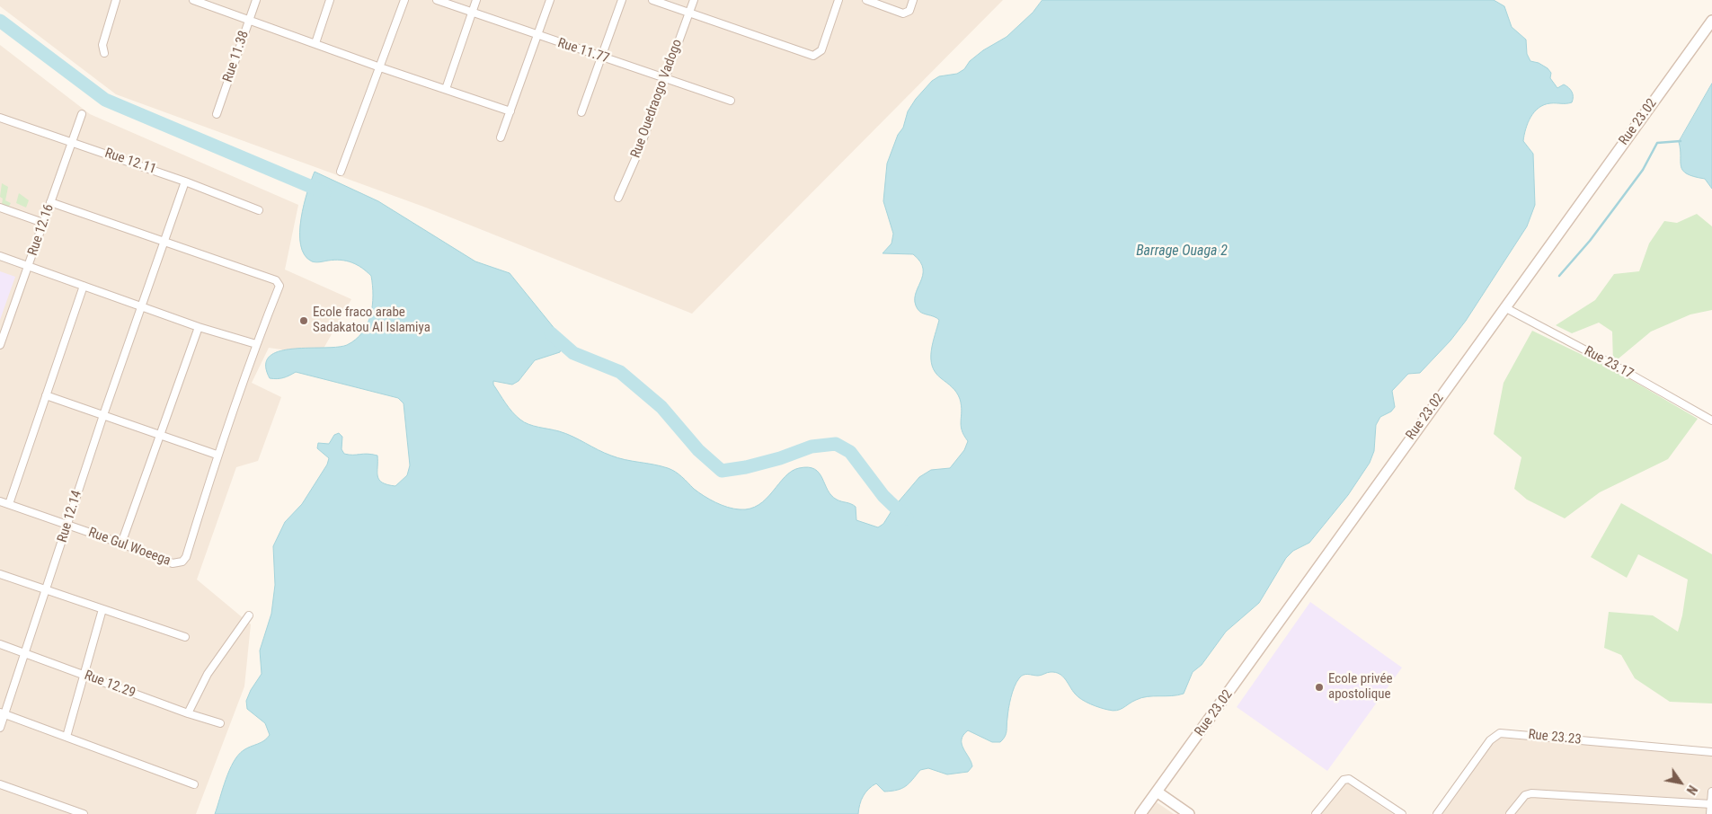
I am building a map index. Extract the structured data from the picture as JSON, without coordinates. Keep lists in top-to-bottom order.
{
  "streets": {
    "street": [
      "Rue 11.77",
      "Rue 11.38",
      "Rue Ouedraogo Vadogo",
      "Rue 23.02",
      "Rue 12.11",
      "Rue 12.16",
      "Rue 23.17",
      "Rue 12.14",
      "Rue Gul Woeega",
      "Rue 12.29",
      "Rue 23.23"
    ]
  },
  "crossings": [
    ["Rue 11.77", "Rue Ouedraogo Vadogo"],
    ["Rue 23.02", "Rue 23.17"],
    ["Rue 12.11", "Rue 12.16"],
    ["Rue 12.11", "Rue 12.14"],
    ["Rue 12.14", "Rue Gul Woeega"],
    ["Rue 12.14", "Rue 12.29"]
  ],
  "water": ["Barrage Ouaga 2"],
  "places": ["Ecole fraco arabe Sadakatou Al Islamiya", "Ecole privée apostolique"],
  "north": "bottom right"
}
